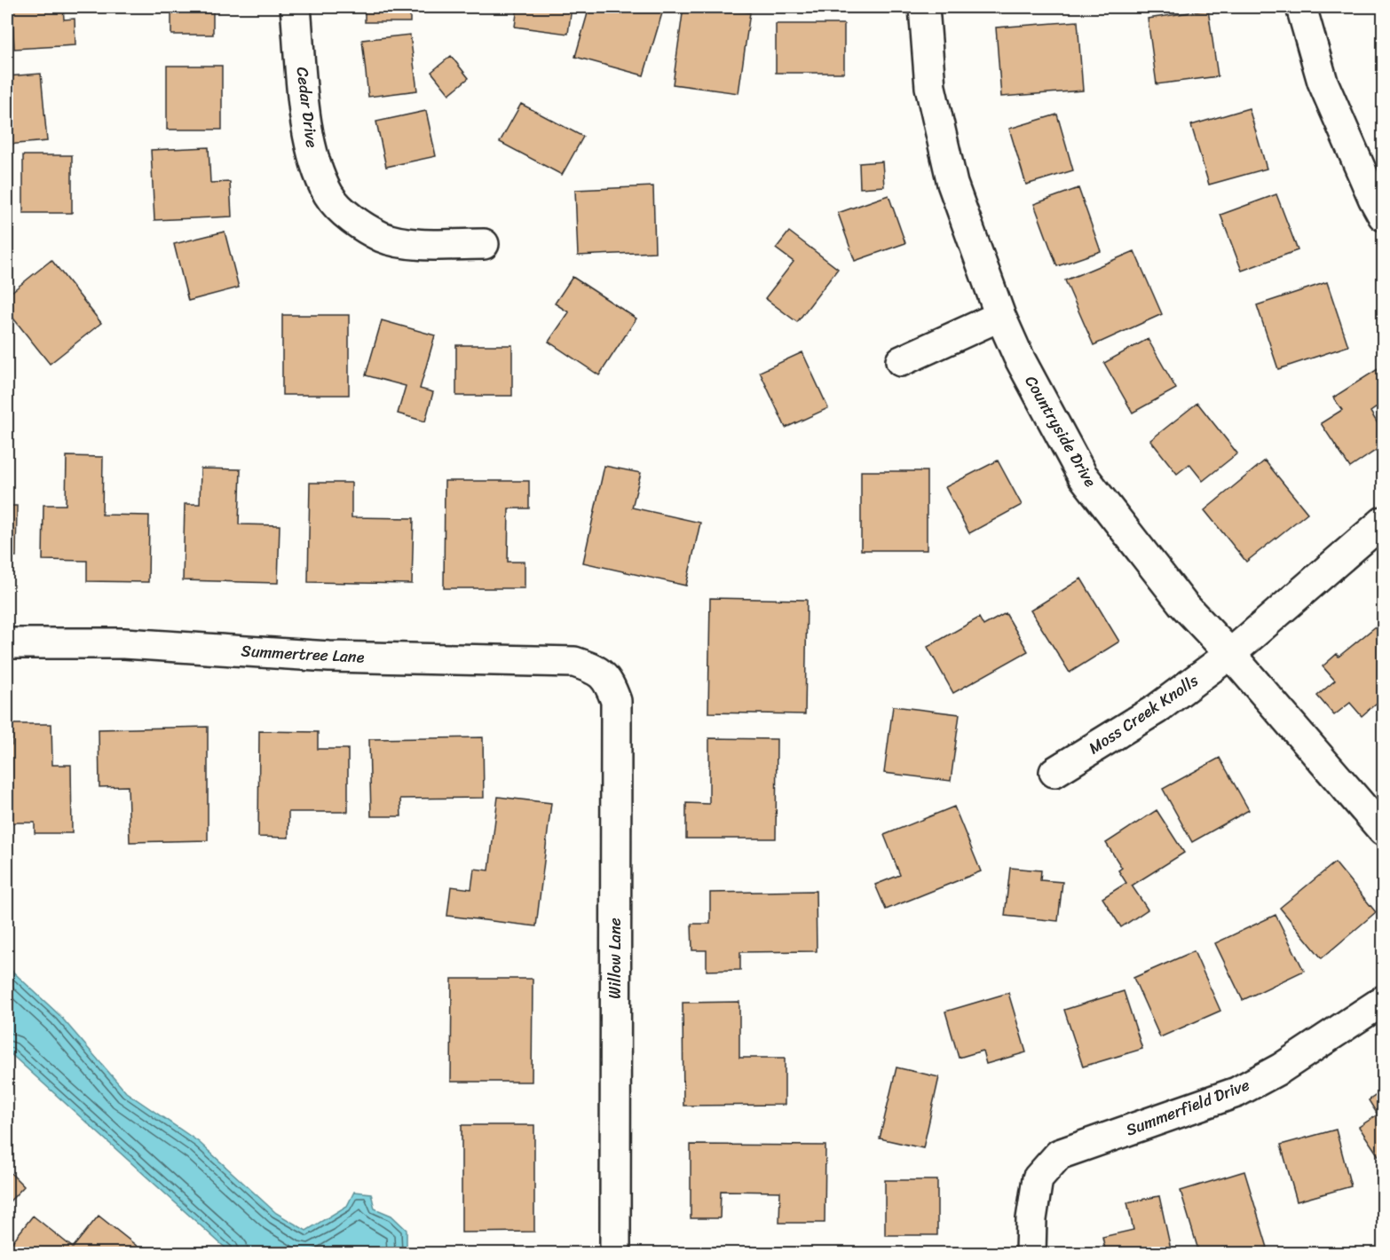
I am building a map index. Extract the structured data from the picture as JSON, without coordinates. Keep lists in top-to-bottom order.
{
  "streets": {
    "street": [
      "Cedar Drive",
      "Countryside Drive",
      "Summertree Lane",
      "Moss Creek Knolls",
      "Willow Lane",
      "Summerfield Drive"
    ]
  },
  "crossings": [
    ["Countryside Drive", "Moss Creek Knolls"],
    ["Summertree Lane", "Willow Lane"]
  ]
}
